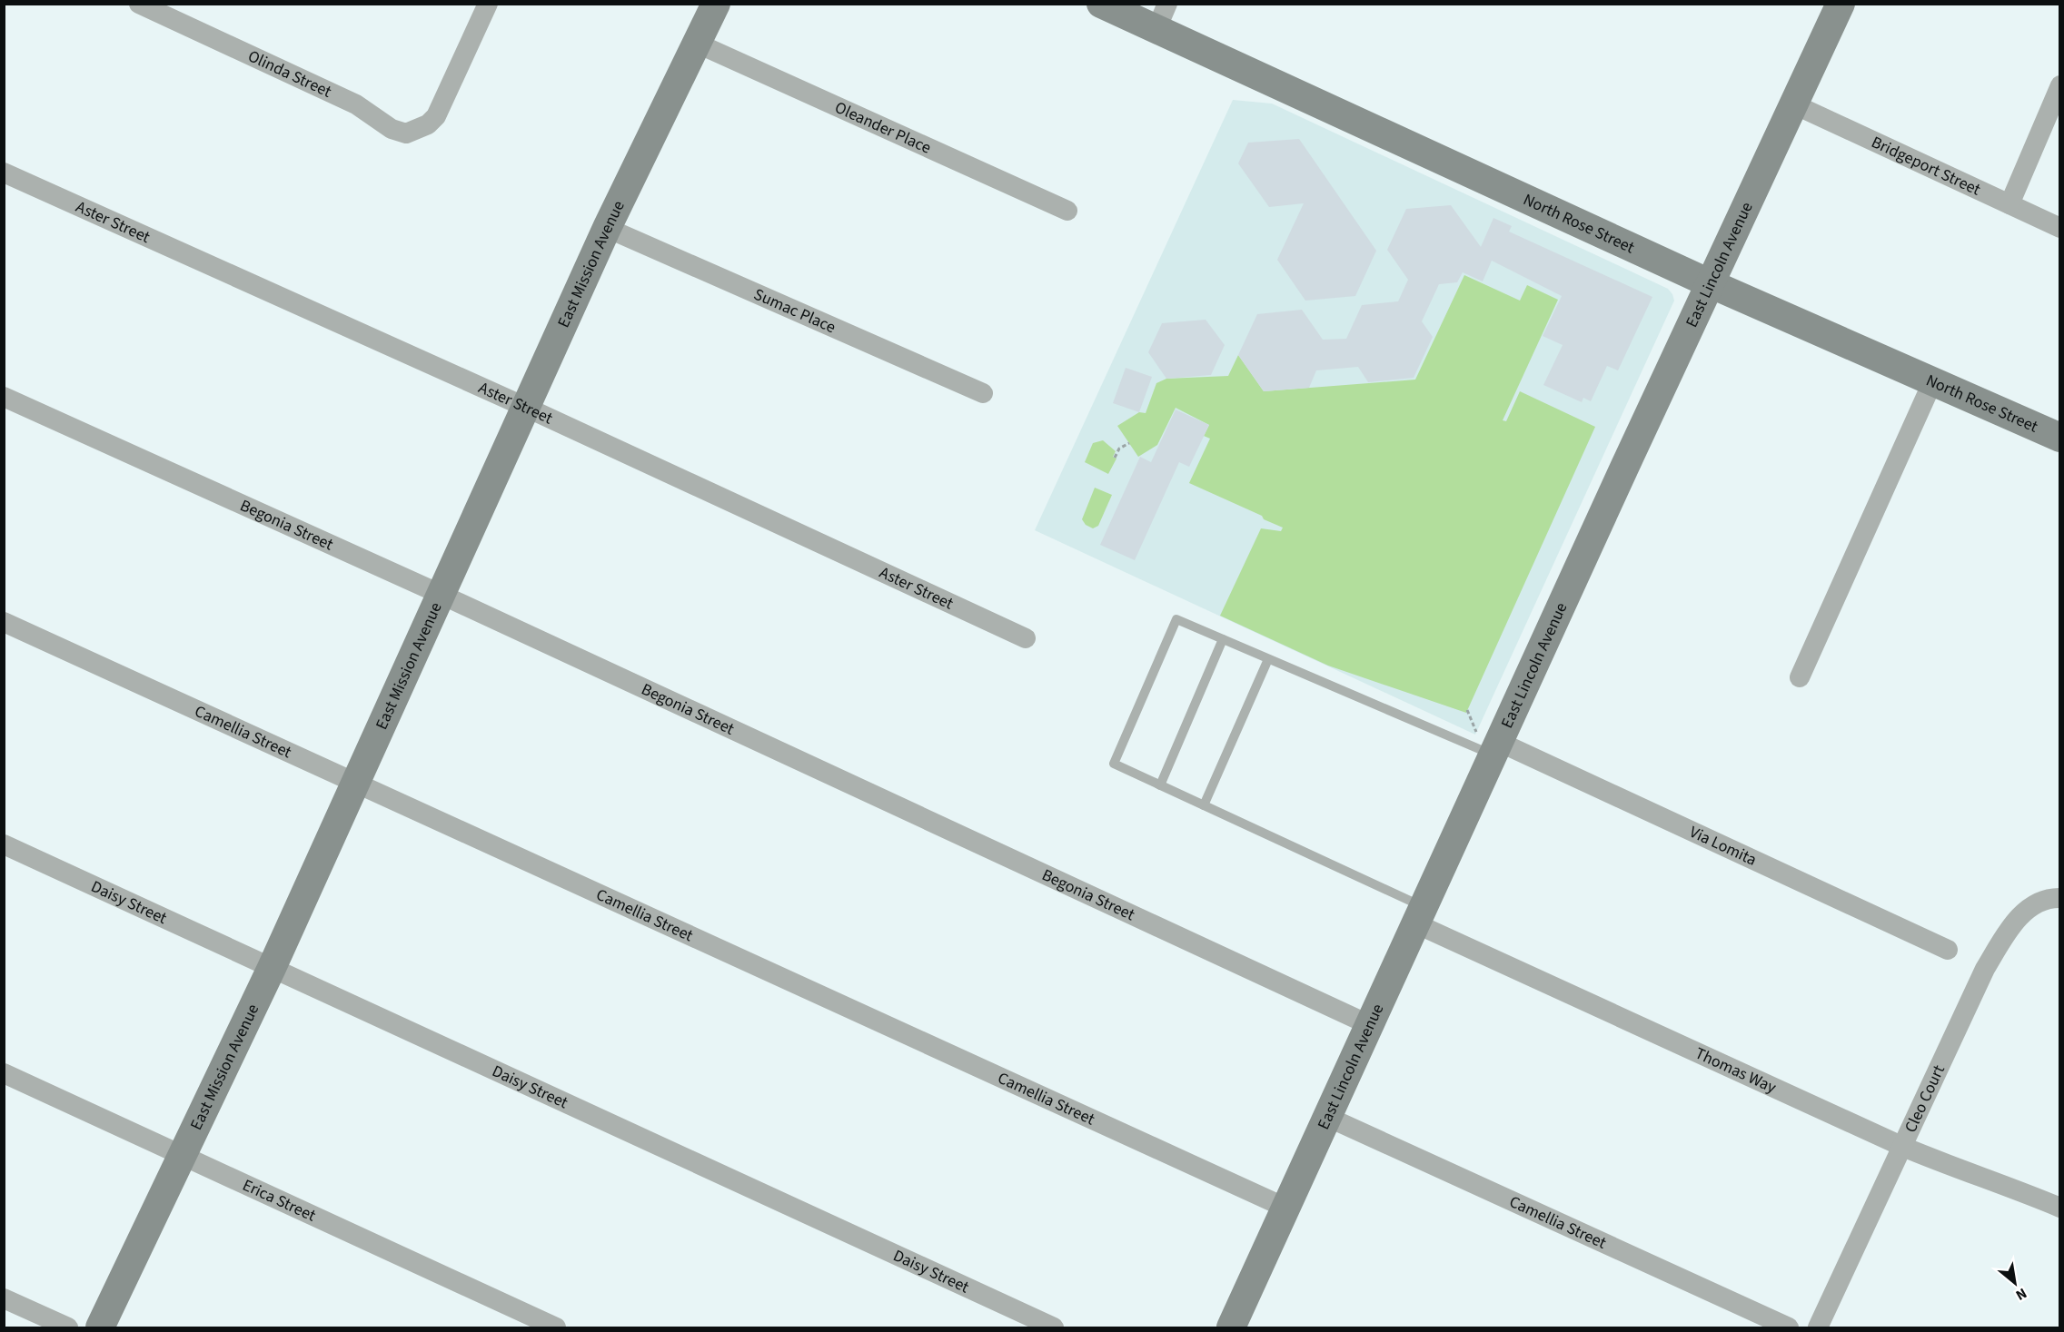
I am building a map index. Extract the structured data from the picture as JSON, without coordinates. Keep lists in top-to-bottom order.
{
  "streets": {
    "main road": ["North Rose Street", "East Mission Avenue", "East Lincoln Avenue"],
    "street": [
      "Olinda Street",
      "Oleander Place",
      "Bridgeport Street",
      "Aster Street",
      "Sumac Place",
      "Begonia Street",
      "Camellia Street",
      "Via Lomita",
      "Daisy Street",
      "Thomas Way",
      "Cleo Court",
      "Erica Street"
    ]
  },
  "crossings": [
    ["Oleander Place", "East Mission Avenue"],
    ["Bridgeport Street", "East Lincoln Avenue"],
    ["Aster Street", "East Mission Avenue"],
    ["North Rose Street", "East Lincoln Avenue"],
    ["East Mission Avenue", "Sumac Place"],
    ["East Mission Avenue", "Begonia Street"],
    ["East Mission Avenue", "Camellia Street"],
    ["East Mission Avenue", "Daisy Street"],
    ["East Mission Avenue", "Erica Street"],
    ["East Lincoln Avenue", "Begonia Street"],
    ["East Lincoln Avenue", "Camellia Street"],
    ["East Lincoln Avenue", "Via Lomita"],
    ["East Lincoln Avenue", "Thomas Way"],
    ["Thomas Way", "Cleo Court"]
  ],
  "north": "bottom right"
}
